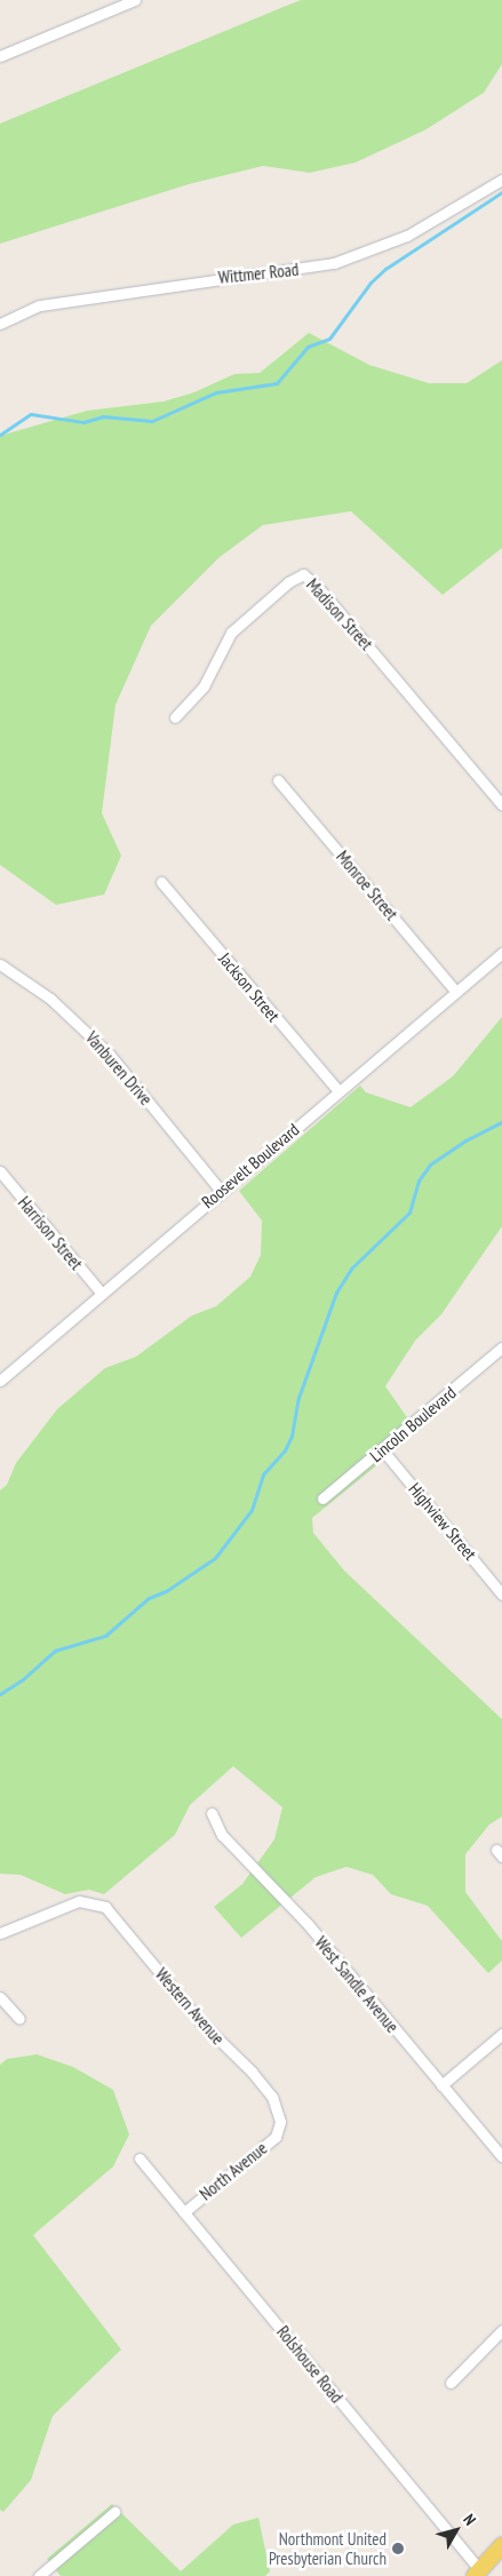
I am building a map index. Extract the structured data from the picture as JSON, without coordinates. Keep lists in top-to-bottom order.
{
  "streets": {
    "street": [
      "Wittmer Road",
      "Madison Street",
      "Monroe Street",
      "Jackson Street",
      "Vanburen Drive",
      "Roosevelt Boulevard",
      "Harrison Street",
      "Lincoln Boulevard",
      "Highview Street",
      "West Sandle Avenue",
      "Western Avenue",
      "North Avenue",
      "Rolshouse Road"
    ]
  },
  "crossings": [
    ["Monroe Street", "Roosevelt Boulevard"],
    ["Jackson Street", "Roosevelt Boulevard"],
    ["Vanburen Drive", "Roosevelt Boulevard"],
    ["Roosevelt Boulevard", "Harrison Street"],
    ["Lincoln Boulevard", "Highview Street"],
    ["Western Avenue", "North Avenue"],
    ["North Avenue", "Rolshouse Road"]
  ],
  "places": ["Northmont United Presbyterian Church"],
  "north": "top right"
}
